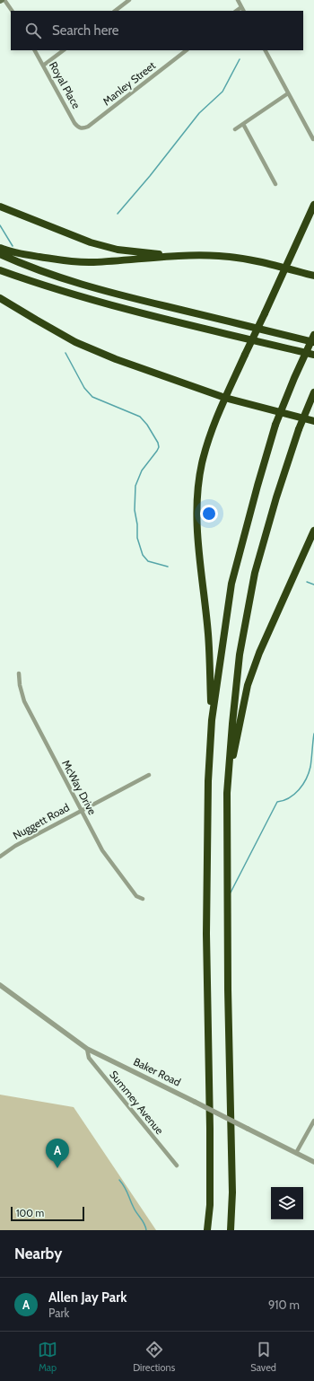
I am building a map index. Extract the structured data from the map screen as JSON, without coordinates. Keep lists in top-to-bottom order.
{
  "streets": {
    "street": [
      "Manley Street",
      "Royal Place",
      "McWay Drive",
      "Nuggett Road",
      "Baker Road",
      "Summey Avenue"
    ]
  },
  "crossings": [
    ["Manley Street", "Royal Place"],
    ["McWay Drive", "Nuggett Road"],
    ["Baker Road", "Summey Avenue"]
  ],
  "scale_bar": "100 m",
  "page": {
    "search": "Search here",
    "pins": "A",
    "scale": "100 m",
    "heading": "Nearby",
    "list": [
      {
        "mark": "A",
        "name": "Allen Jay Park",
        "note": "Park",
        "value": "910 m"
      }
    ],
    "nav": ["Map", "Directions", "Saved"]
  }
}
